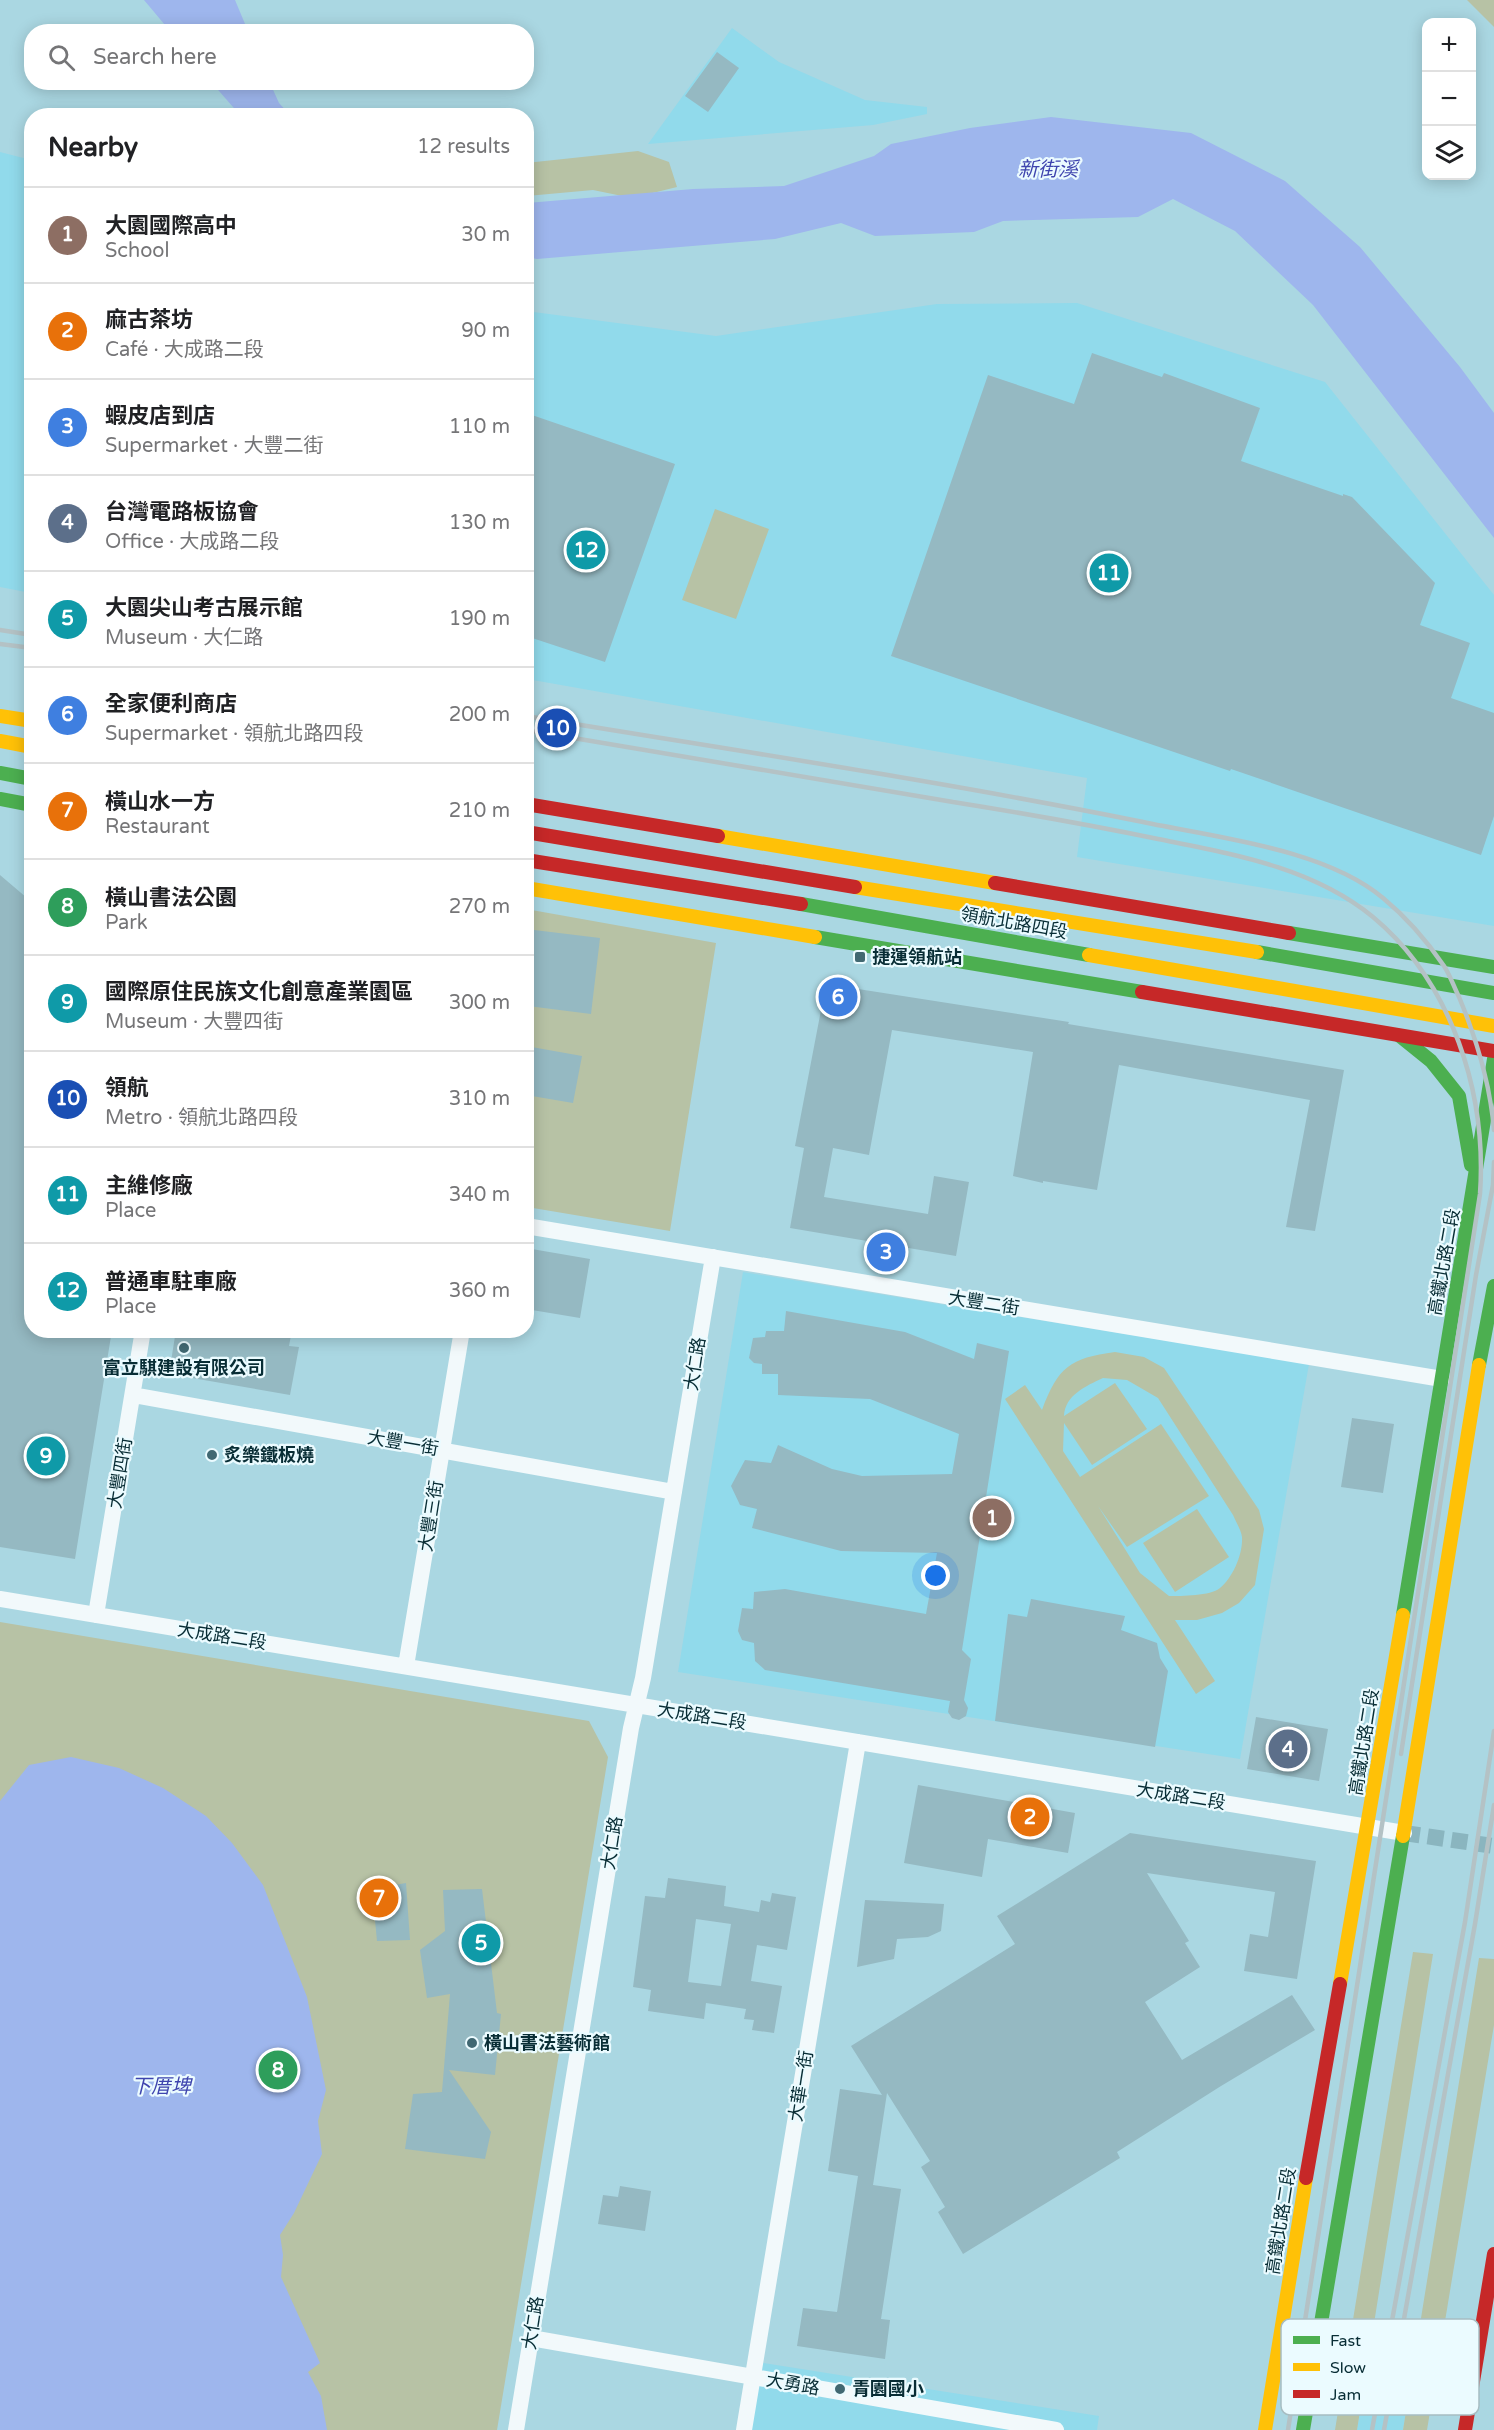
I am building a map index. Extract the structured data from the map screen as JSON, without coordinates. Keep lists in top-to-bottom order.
{
  "streets": {
    "street": [
      "領航北路四段",
      "高鐵北路二段",
      "大豐二街",
      "大仁路",
      "大豐一街",
      "大豐四街",
      "大豐三街",
      "大成路二段",
      "大華一街",
      "大勇路"
    ]
  },
  "crossings": [
    ["高鐵北路二段", "大豐二街"],
    ["高鐵北路二段", "大成路二段"],
    ["大豐二街", "大仁路"],
    ["大仁路", "大豐一街"],
    ["大仁路", "大成路二段"],
    ["大仁路", "大勇路"],
    ["大豐一街", "大豐四街"],
    ["大豐一街", "大豐三街"],
    ["大豐四街", "大成路二段"],
    ["大豐三街", "大成路二段"],
    ["大成路二段", "大華一街"],
    ["大華一街", "大勇路"]
  ],
  "water": ["新街溪", "下厝埤"],
  "places": {
    "transit": ["捷運領航站"],
    "other": [
      "富立騏建設有限公司",
      "炙樂鐵板燒",
      "橫山書法藝術館",
      "青園國小"
    ]
  },
  "legend": ["Fast", "Slow", "Jam"],
  "page": {
    "map_buttons": ["+", "−"],
    "search": "Search here",
    "heading": ["Nearby", "12 results"],
    "list": [
      {
        "mark": "1",
        "name": "大園國際高中",
        "note": "School",
        "value": "30 m"
      },
      {
        "mark": "2",
        "name": "麻古茶坊",
        "note": "Café · 大成路二段",
        "value": "90 m"
      },
      {
        "mark": "3",
        "name": "蝦皮店到店",
        "note": "Supermarket · 大豐二街",
        "value": "110 m"
      },
      {
        "mark": "4",
        "name": "台灣電路板協會",
        "note": "Office · 大成路二段",
        "value": "130 m"
      },
      {
        "mark": "5",
        "name": "大園尖山考古展示館",
        "note": "Museum · 大仁路",
        "value": "190 m"
      },
      {
        "mark": "6",
        "name": "全家便利商店",
        "note": "Supermarket · 領航北路四段",
        "value": "200 m"
      },
      {
        "mark": "7",
        "name": "橫山水一方",
        "note": "Restaurant",
        "value": "210 m"
      },
      {
        "mark": "8",
        "name": "橫山書法公園",
        "note": "Park",
        "value": "270 m"
      },
      {
        "mark": "9",
        "name": "國際原住民族文化創意產業園區",
        "note": "Museum · 大豐四街",
        "value": "300 m"
      },
      {
        "mark": "10",
        "name": "領航",
        "note": "Metro · 領航北路四段",
        "value": "310 m"
      },
      {
        "mark": "11",
        "name": "主維修廠",
        "note": "Place",
        "value": "340 m"
      },
      {
        "mark": "12",
        "name": "普通車駐車廠",
        "note": "Place",
        "value": "360 m"
      }
    ],
    "pins": [
      "12",
      "11",
      "10",
      "6",
      "3",
      "9",
      "1",
      "4",
      "2",
      "7",
      "5",
      "8"
    ]
  }
}
